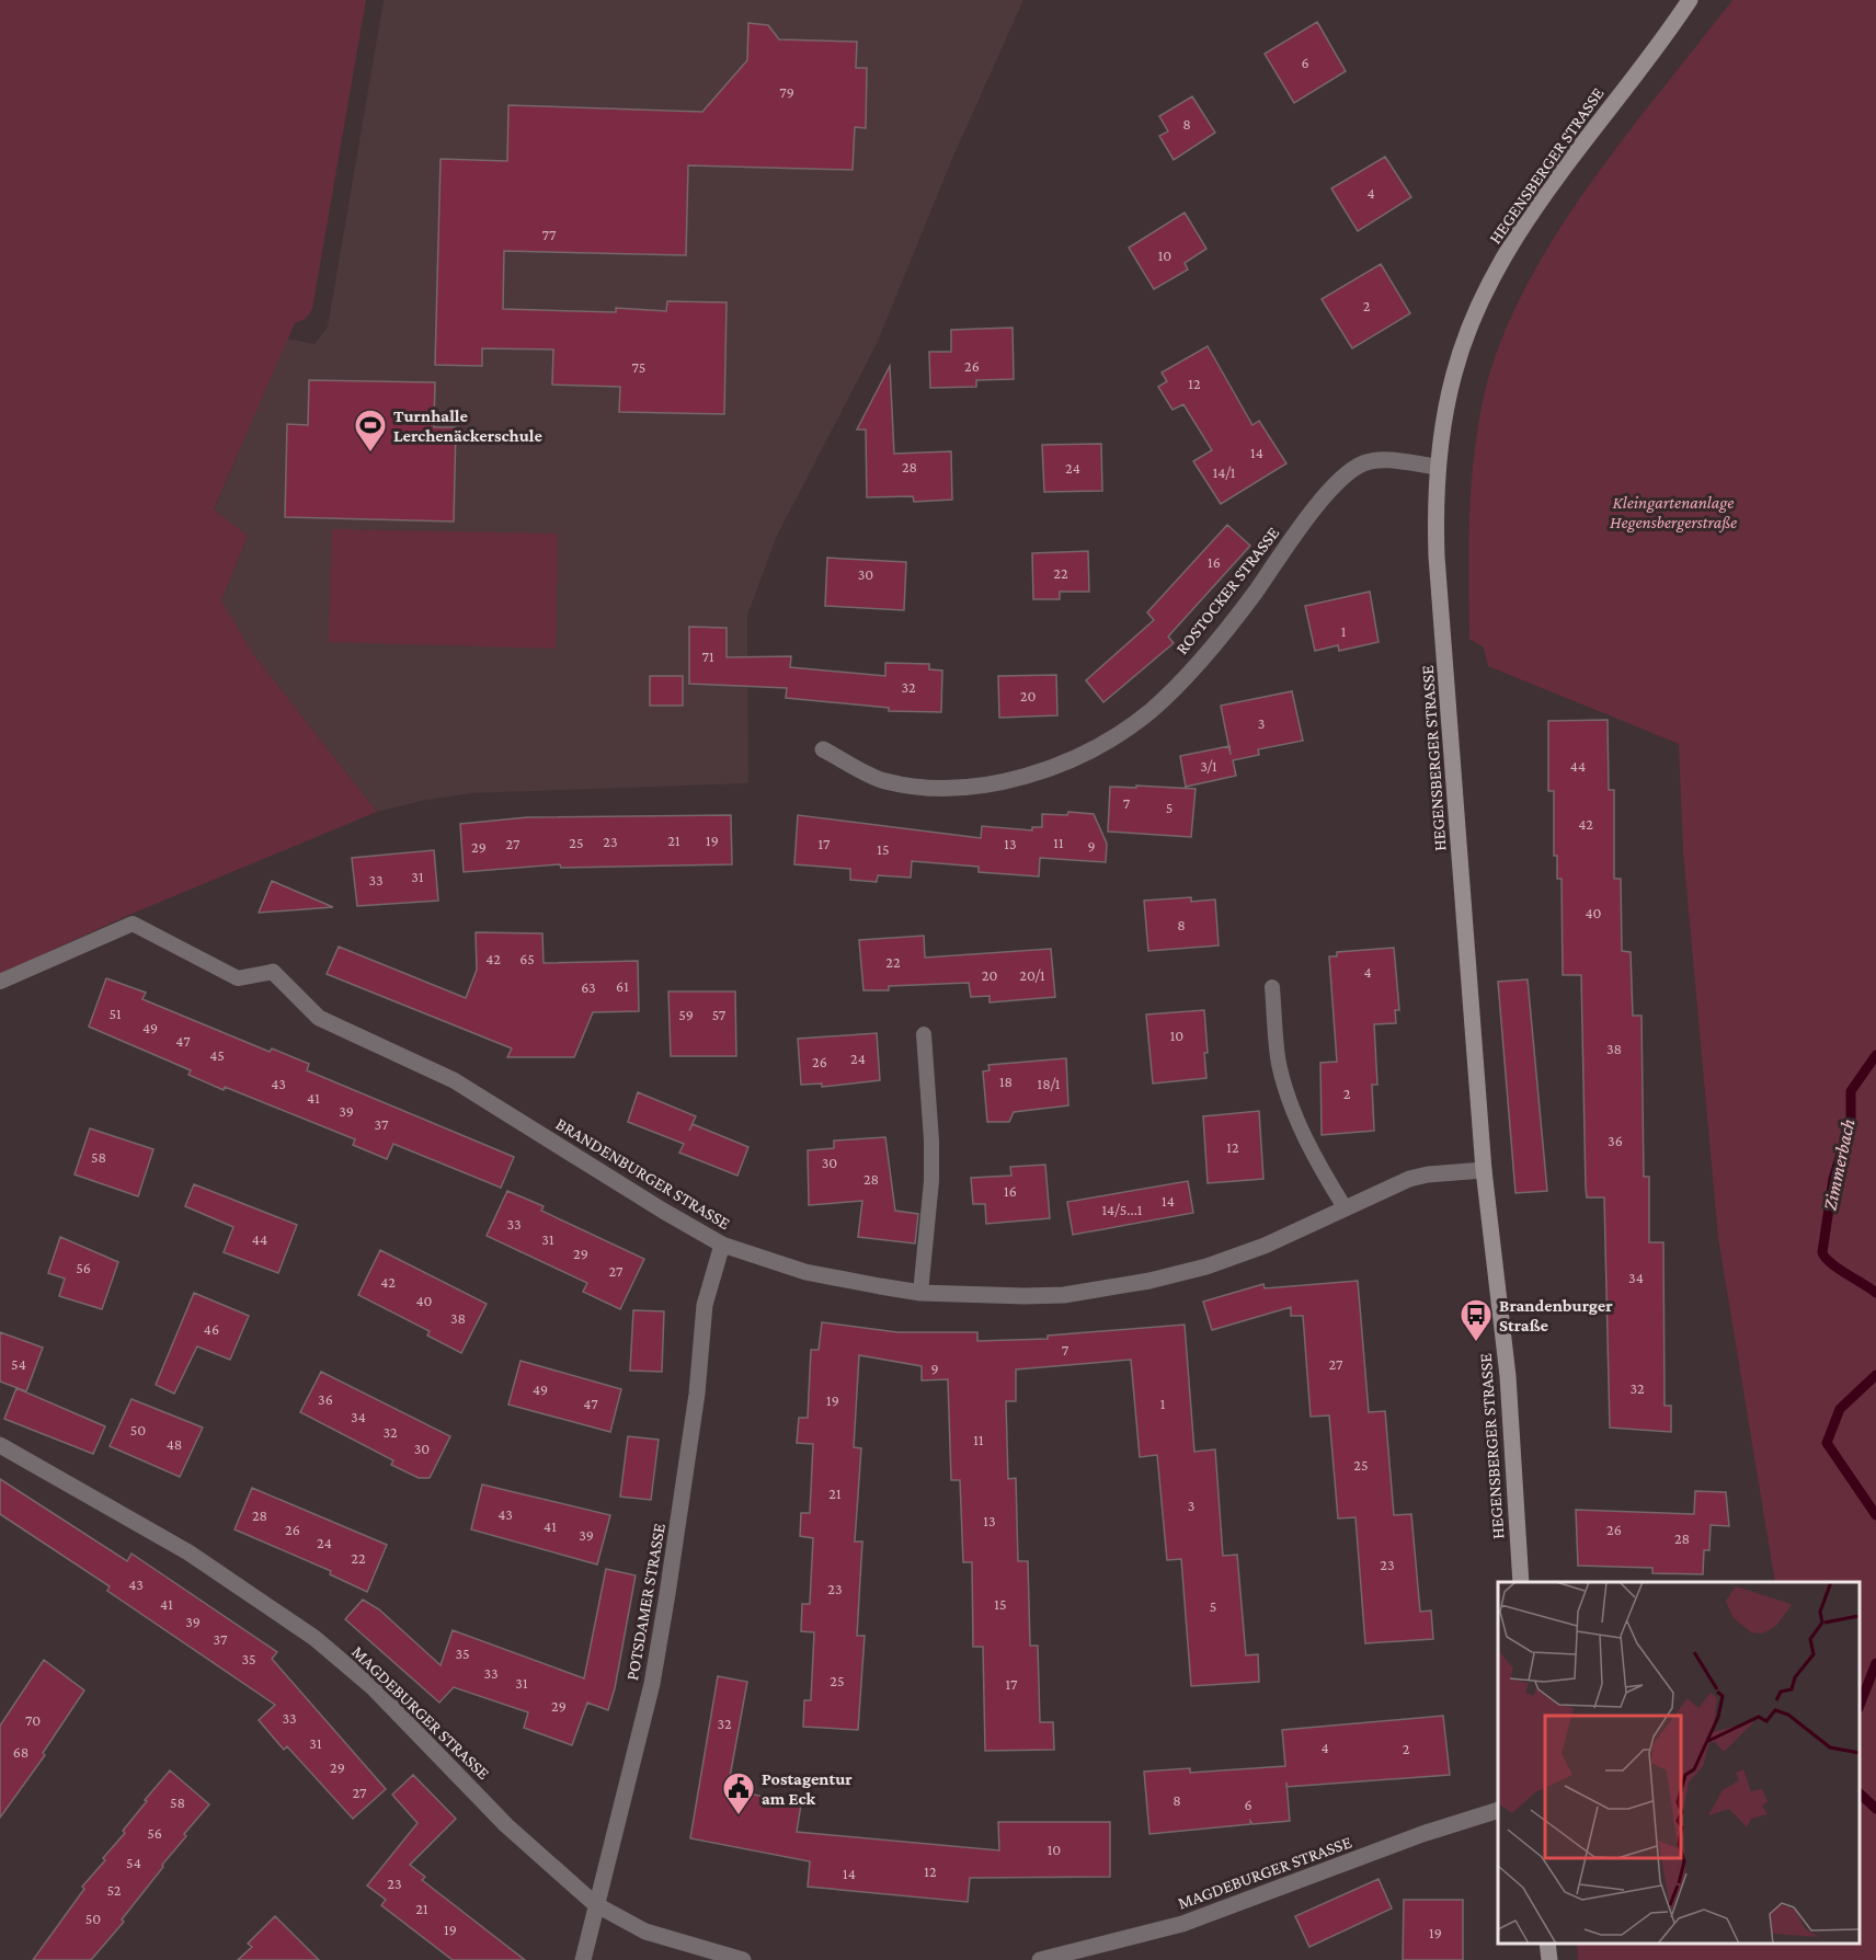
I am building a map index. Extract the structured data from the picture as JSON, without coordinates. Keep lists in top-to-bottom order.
{
  "streets": {
    "street": [
      "HEGENSBERGER STRASSE",
      "ROSTOCKER STRASSE",
      "BRANDENBURGER STRASSE",
      "POTSDAMER STRASSE",
      "MAGDEBURGER STRASSE"
    ]
  },
  "crossings": [
    ["HEGENSBERGER STRASSE", "ROSTOCKER STRASSE"],
    ["HEGENSBERGER STRASSE", "BRANDENBURGER STRASSE"],
    ["BRANDENBURGER STRASSE", "POTSDAMER STRASSE"],
    ["POTSDAMER STRASSE", "MAGDEBURGER STRASSE"]
  ],
  "water": ["Zimmerbach"],
  "parks": ["Kleingartenanlage Hegensbergerstraße"],
  "places": {
    "sports": ["Turnhalle Lerchenäckerschule"],
    "bus stop": ["Brandenburger Straße"],
    "public building": ["Postagentur am Eck"]
  },
  "house_numbers": [
    "6",
    "79",
    "8",
    "4",
    "77",
    "10",
    "2",
    "26",
    "75",
    "12",
    "14",
    "28",
    "24",
    "14/1",
    "16",
    "22",
    "30",
    "1",
    "71",
    "32",
    "20",
    "3",
    "3/1",
    "44",
    "7",
    "5",
    "42",
    "21",
    "19",
    "23",
    "25",
    "11",
    "27",
    "17",
    "13",
    "9",
    "29",
    "15",
    "31",
    "33",
    "40",
    "8",
    "42",
    "65",
    "22",
    "4",
    "20",
    "20/1",
    "61",
    "63",
    "51",
    "59",
    "57",
    "49",
    "10",
    "47",
    "38",
    "45",
    "24",
    "26",
    "18",
    "43",
    "18/1",
    "2",
    "41",
    "39",
    "37",
    "36",
    "12",
    "58",
    "30",
    "28",
    "16",
    "14",
    "14/5...1",
    "33",
    "44",
    "31",
    "29",
    "56",
    "27",
    "34",
    "42",
    "40",
    "38",
    "46",
    "7",
    "54",
    "27",
    "9",
    "32",
    "49",
    "36",
    "19",
    "47",
    "1",
    "34",
    "50",
    "32",
    "11",
    "48",
    "30",
    "25",
    "21",
    "3",
    "43",
    "28",
    "13",
    "41",
    "26",
    "26",
    "39",
    "28",
    "24",
    "22",
    "23",
    "43",
    "23",
    "41",
    "15",
    "5",
    "39",
    "37",
    "35",
    "35",
    "33",
    "25",
    "31",
    "17",
    "29",
    "33",
    "70",
    "32",
    "31",
    "4",
    "2",
    "68",
    "29",
    "27",
    "8",
    "58",
    "6",
    "56",
    "10",
    "54",
    "12",
    "14",
    "23",
    "52",
    "21",
    "50",
    "19",
    "19"
  ]
}
